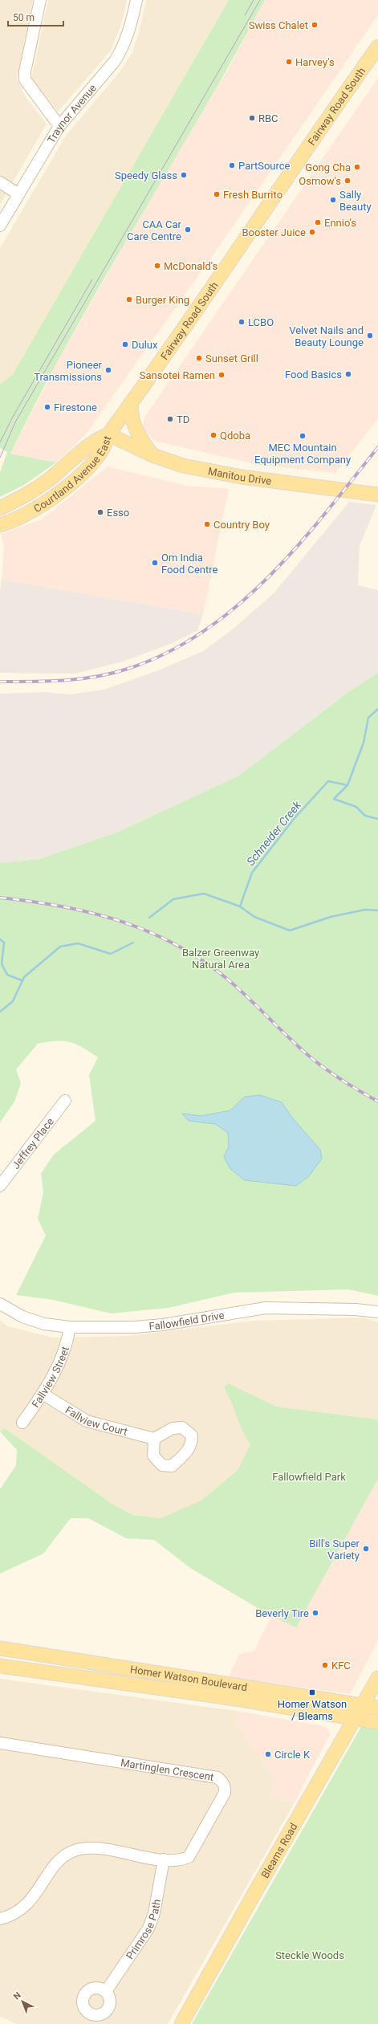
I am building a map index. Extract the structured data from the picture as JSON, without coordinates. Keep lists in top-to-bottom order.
{
  "streets": {
    "main road": [
      "Fairway Road South",
      "Courtland Avenue East",
      "Manitou Drive",
      "Homer Watson Boulevard",
      "Bleams Road"
    ],
    "street": [
      "Traynor Avenue",
      "Jeffrey Place",
      "Fallowfield Drive",
      "Fallview Street",
      "Fallview Court",
      "Martinglen Crescent",
      "Primrose Path"
    ]
  },
  "crossings": [
    ["Fairway Road South", "Courtland Avenue East"],
    ["Fairway Road South", "Manitou Drive"],
    ["Courtland Avenue East", "Manitou Drive"],
    ["Fallowfield Drive", "Fallview Street"],
    ["Fallview Street", "Fallview Court"],
    ["Homer Watson Boulevard", "Bleams Road"],
    ["Martinglen Crescent", "Primrose Path"]
  ],
  "water": ["Schneider Creek"],
  "parks": ["Balzer Greenway Natural Area", "Fallowfield Park", "Steckle Woods"],
  "places": {
    "other": [
      "Swiss Chalet",
      "Harvey's",
      "RBC",
      "PartSource",
      "Gong Cha",
      "Speedy Glass",
      "Osmow's",
      "Fresh Burrito",
      "Sally Beauty",
      "Ennio's",
      "CAA Car Care Centre",
      "Booster Juice",
      "McDonald's",
      "Burger King",
      "LCBO",
      "Velvet Nails and Beauty Lounge",
      "Dulux",
      "Sunset Grill",
      "Pioneer Transmissions",
      "Food Basics",
      "Sansotei Ramen",
      "Firestone",
      "TD",
      "Qdoba",
      "MEC Mountain Equipment Company",
      "Esso",
      "Country Boy",
      "Om India Food Centre",
      "Bill's Super Variety",
      "Beverly Tire",
      "KFC",
      "Circle K"
    ],
    "transit": ["Homer Watson / Bleams"]
  },
  "scale_bar": "50 m",
  "north": "top left"
}
